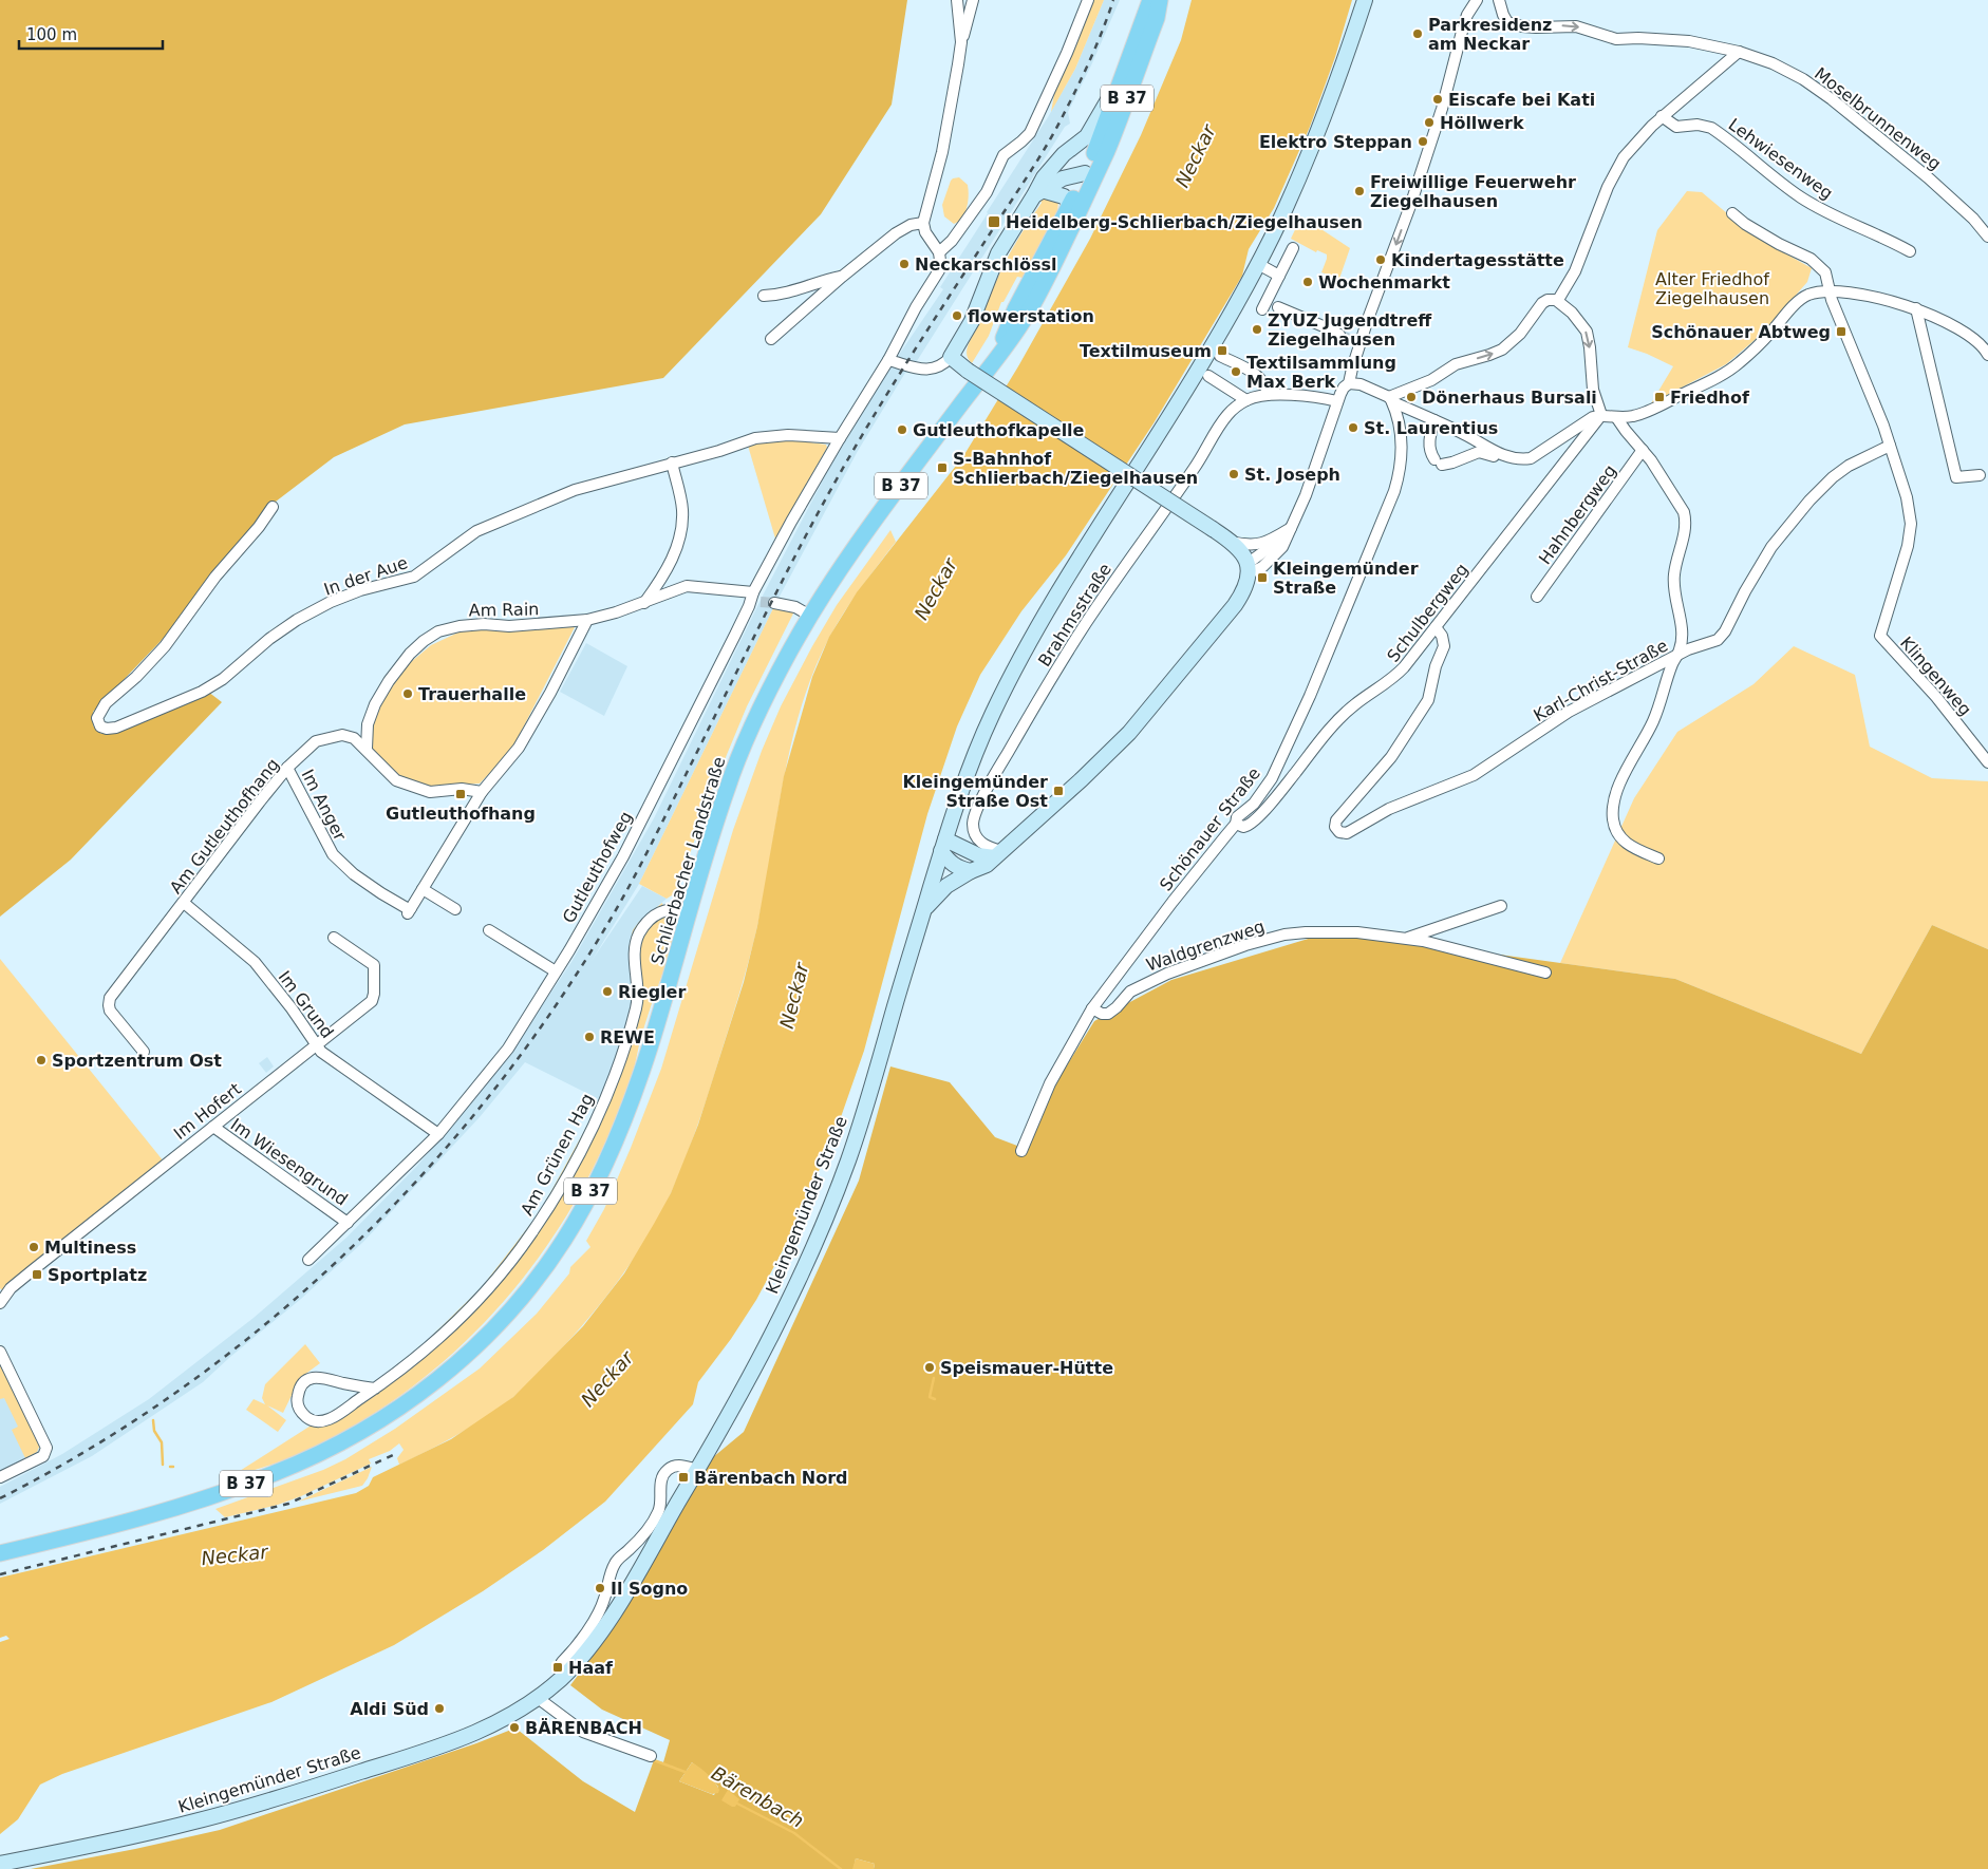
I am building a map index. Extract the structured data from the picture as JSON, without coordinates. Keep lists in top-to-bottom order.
{
  "streets": {
    "main road": ["B 37", "Schlierbacher Landstraße", "Kleingemünder Straße"],
    "street": [
      "Moselbrunnenweg",
      "Lehwiesenweg",
      "Hahnbergweg",
      "In der Aue",
      "Am Rain",
      "Schulbergweg",
      "Brahmsstraße",
      "Klingenweg",
      "Karl-Christ-Straße",
      "Im Anger",
      "Am Gutleuthofhang",
      "Schönauer Straße",
      "Gutleuthofweg",
      "Waldgrenzweg",
      "Im Grund",
      "Im Hofert",
      "Am Grünen Hag",
      "Im Wiesengrund"
    ]
  },
  "crossings": [
    ["In der Aue", "Gutleuthofweg"],
    ["Am Rain", "Am Gutleuthofhang"],
    ["Schulbergweg", "Karl-Christ-Straße"],
    ["Schulbergweg", "Schönauer Straße"],
    ["Brahmsstraße", "Kleingemünder Straße"],
    ["Klingenweg", "Karl-Christ-Straße"],
    ["Im Anger", "Am Gutleuthofhang"],
    ["Am Gutleuthofhang", "Im Grund"],
    ["Schönauer Straße", "Waldgrenzweg"],
    ["Schlierbacher Landstraße", "Am Grünen Hag"],
    ["Gutleuthofweg", "Im Grund"],
    ["Gutleuthofweg", "Im Wiesengrund"],
    ["Im Grund", "Im Hofert"],
    ["Im Hofert", "Im Wiesengrund"]
  ],
  "one_way": ["Moselbrunnenweg"],
  "water": ["Neckar", "Bärenbach"],
  "parks": ["Alter Friedhof Ziegelhausen"],
  "places": {
    "other": [
      "Parkresidenz am Neckar",
      "Eiscafe bei Kati",
      "Höllwerk",
      "Elektro Steppan",
      "Freiwillige Feuerwehr Ziegelhausen",
      "Kindertagesstätte",
      "Neckarschlössl",
      "Wochenmarkt",
      "flowerstation",
      "ZYUZ Jugendtreff Ziegelhausen",
      "Textilsammlung Max Berk",
      "Dönerhaus Bursali",
      "St. Laurentius",
      "Gutleuthofkapelle",
      "St. Joseph",
      "Trauerhalle",
      "Riegler",
      "REWE",
      "Sportzentrum Ost",
      "Multiness",
      "Speismauer-Hütte",
      "Il Sogno",
      "Aldi Süd",
      "BÄRENBACH"
    ],
    "transit": [
      "Heidelberg-Schlierbach/Ziegelhausen",
      "Schönauer Abtweg",
      "Textilmuseum",
      "Friedhof",
      "S-Bahnhof Schlierbach/Ziegelhausen",
      "Kleingemünder Straße",
      "Kleingemünder Straße Ost",
      "Gutleuthofhang",
      "Sportplatz",
      "Bärenbach Nord",
      "Haaf"
    ]
  },
  "scale_bar": "100 m"
}
